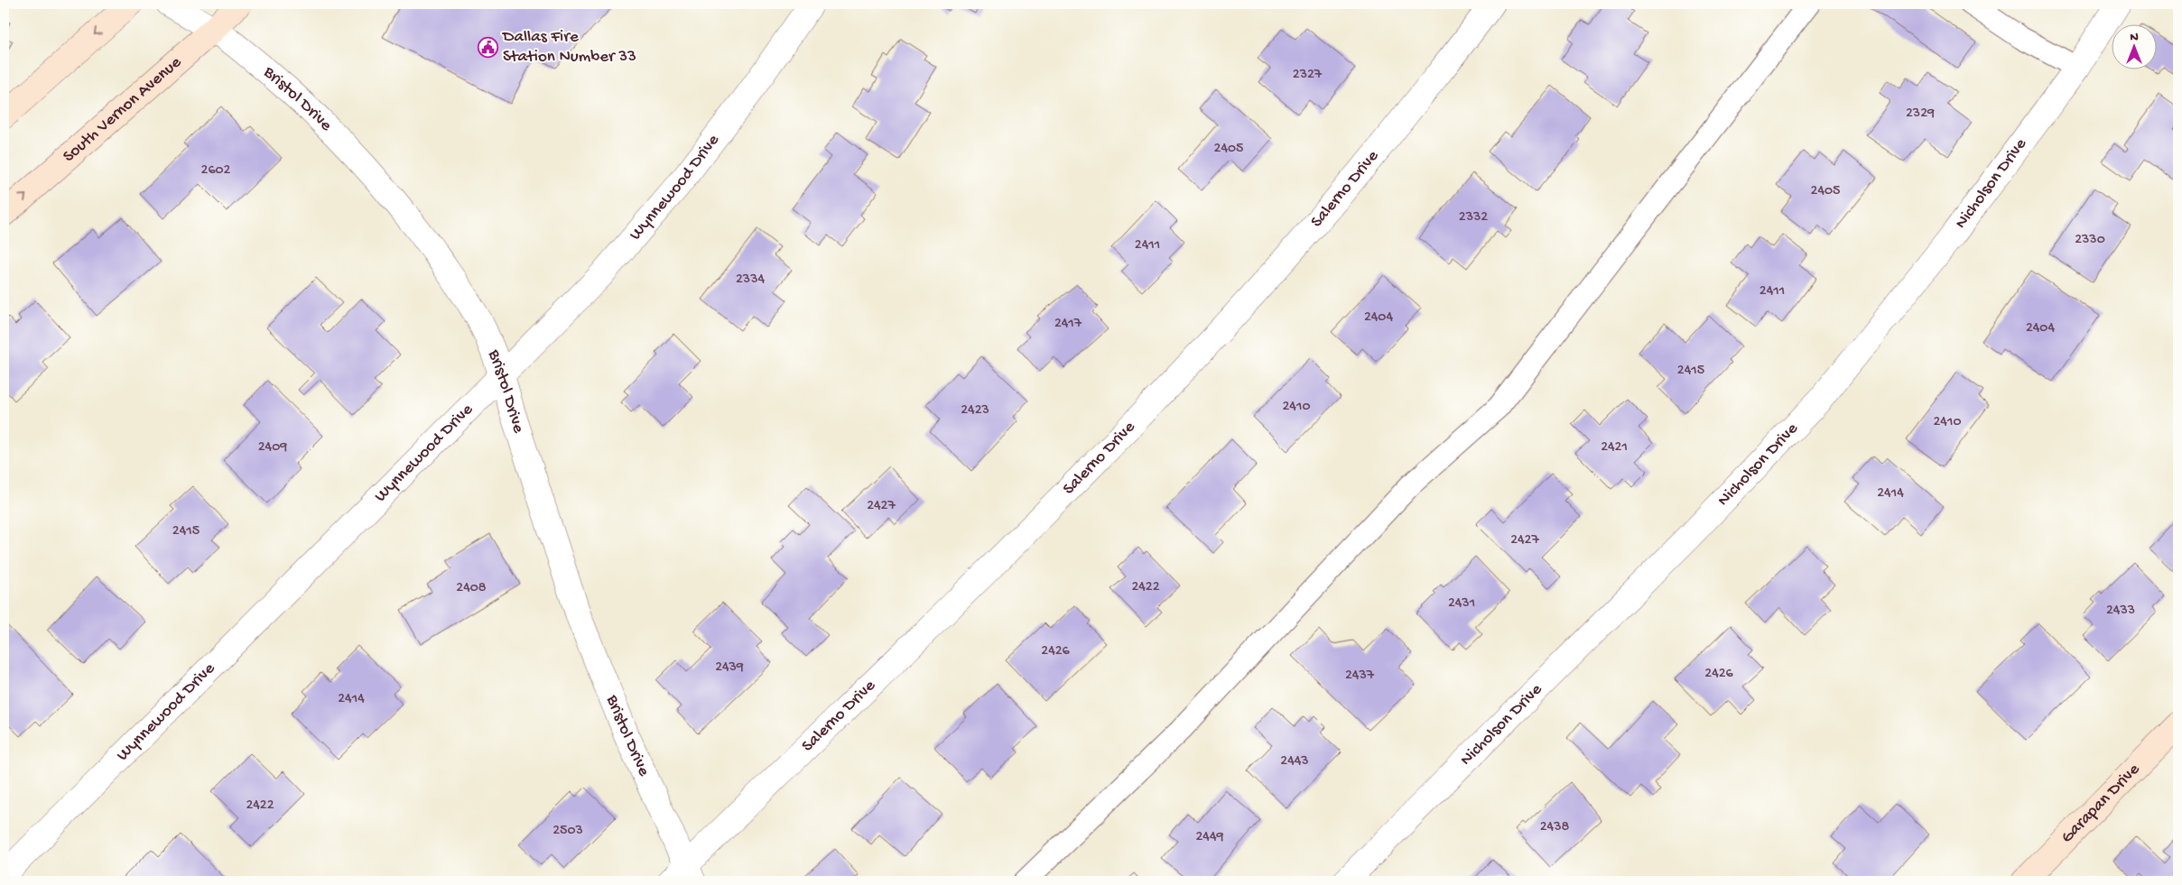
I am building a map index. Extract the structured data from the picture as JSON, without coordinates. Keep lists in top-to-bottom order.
{
  "streets": {
    "main road": ["South Vernon Avenue", "Garapan Drive"],
    "street": [
      "Bristol Drive",
      "Nicholson Drive",
      "Wynnewood Drive",
      "Salerno Drive"
    ]
  },
  "crossings": [
    ["Bristol Drive", "South Vernon Avenue"],
    ["Bristol Drive", "Wynnewood Drive"],
    ["Bristol Drive", "Salerno Drive"]
  ],
  "places": {
    "public building": ["Dallas Fire Station Number 33"]
  },
  "house_numbers": [
    "2327",
    "2329",
    "2405",
    "2602",
    "2405",
    "2332",
    "2330",
    "2411",
    "2334",
    "2411",
    "2404",
    "2417",
    "2404",
    "2415",
    "2410",
    "2423",
    "2410",
    "2409",
    "2421",
    "2414",
    "2427",
    "2415",
    "2427",
    "2422",
    "2408",
    "2431",
    "2433",
    "2426",
    "2439",
    "2426",
    "2437",
    "2414",
    "2443",
    "2422",
    "2438",
    "2503",
    "2449"
  ],
  "north": "top"
}
